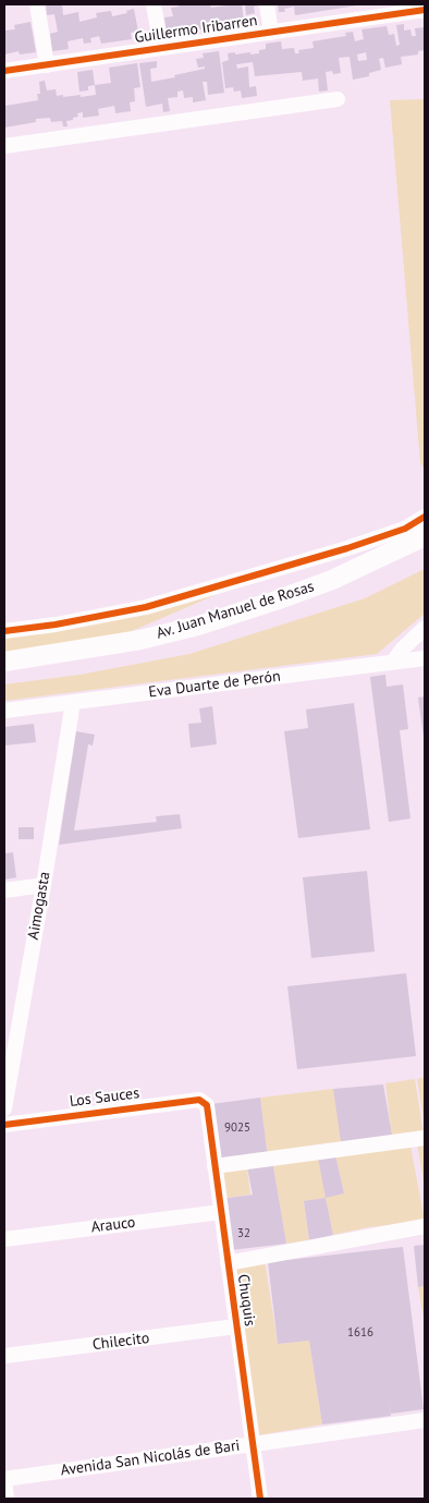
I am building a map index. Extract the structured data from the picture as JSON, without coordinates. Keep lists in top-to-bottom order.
{
  "streets": {
    "main road": ["Av. Juan Manuel de Rosas"],
    "street": [
      "Guillermo Iribarren",
      "Eva Duarte de Perón",
      "Aimogasta",
      "Los Sauces",
      "Arauco",
      "Chuquis",
      "Chilecito",
      "Avenida San Nicolás de Bari"
    ]
  },
  "crossings": [
    ["Eva Duarte de Perón", "Aimogasta"],
    ["Los Sauces", "Chuquis"],
    ["Arauco", "Chuquis"],
    ["Chuquis", "Chilecito"],
    ["Chuquis", "Avenida San Nicolás de Bari"]
  ],
  "house_numbers": ["9025", "32", "1616"]
}
